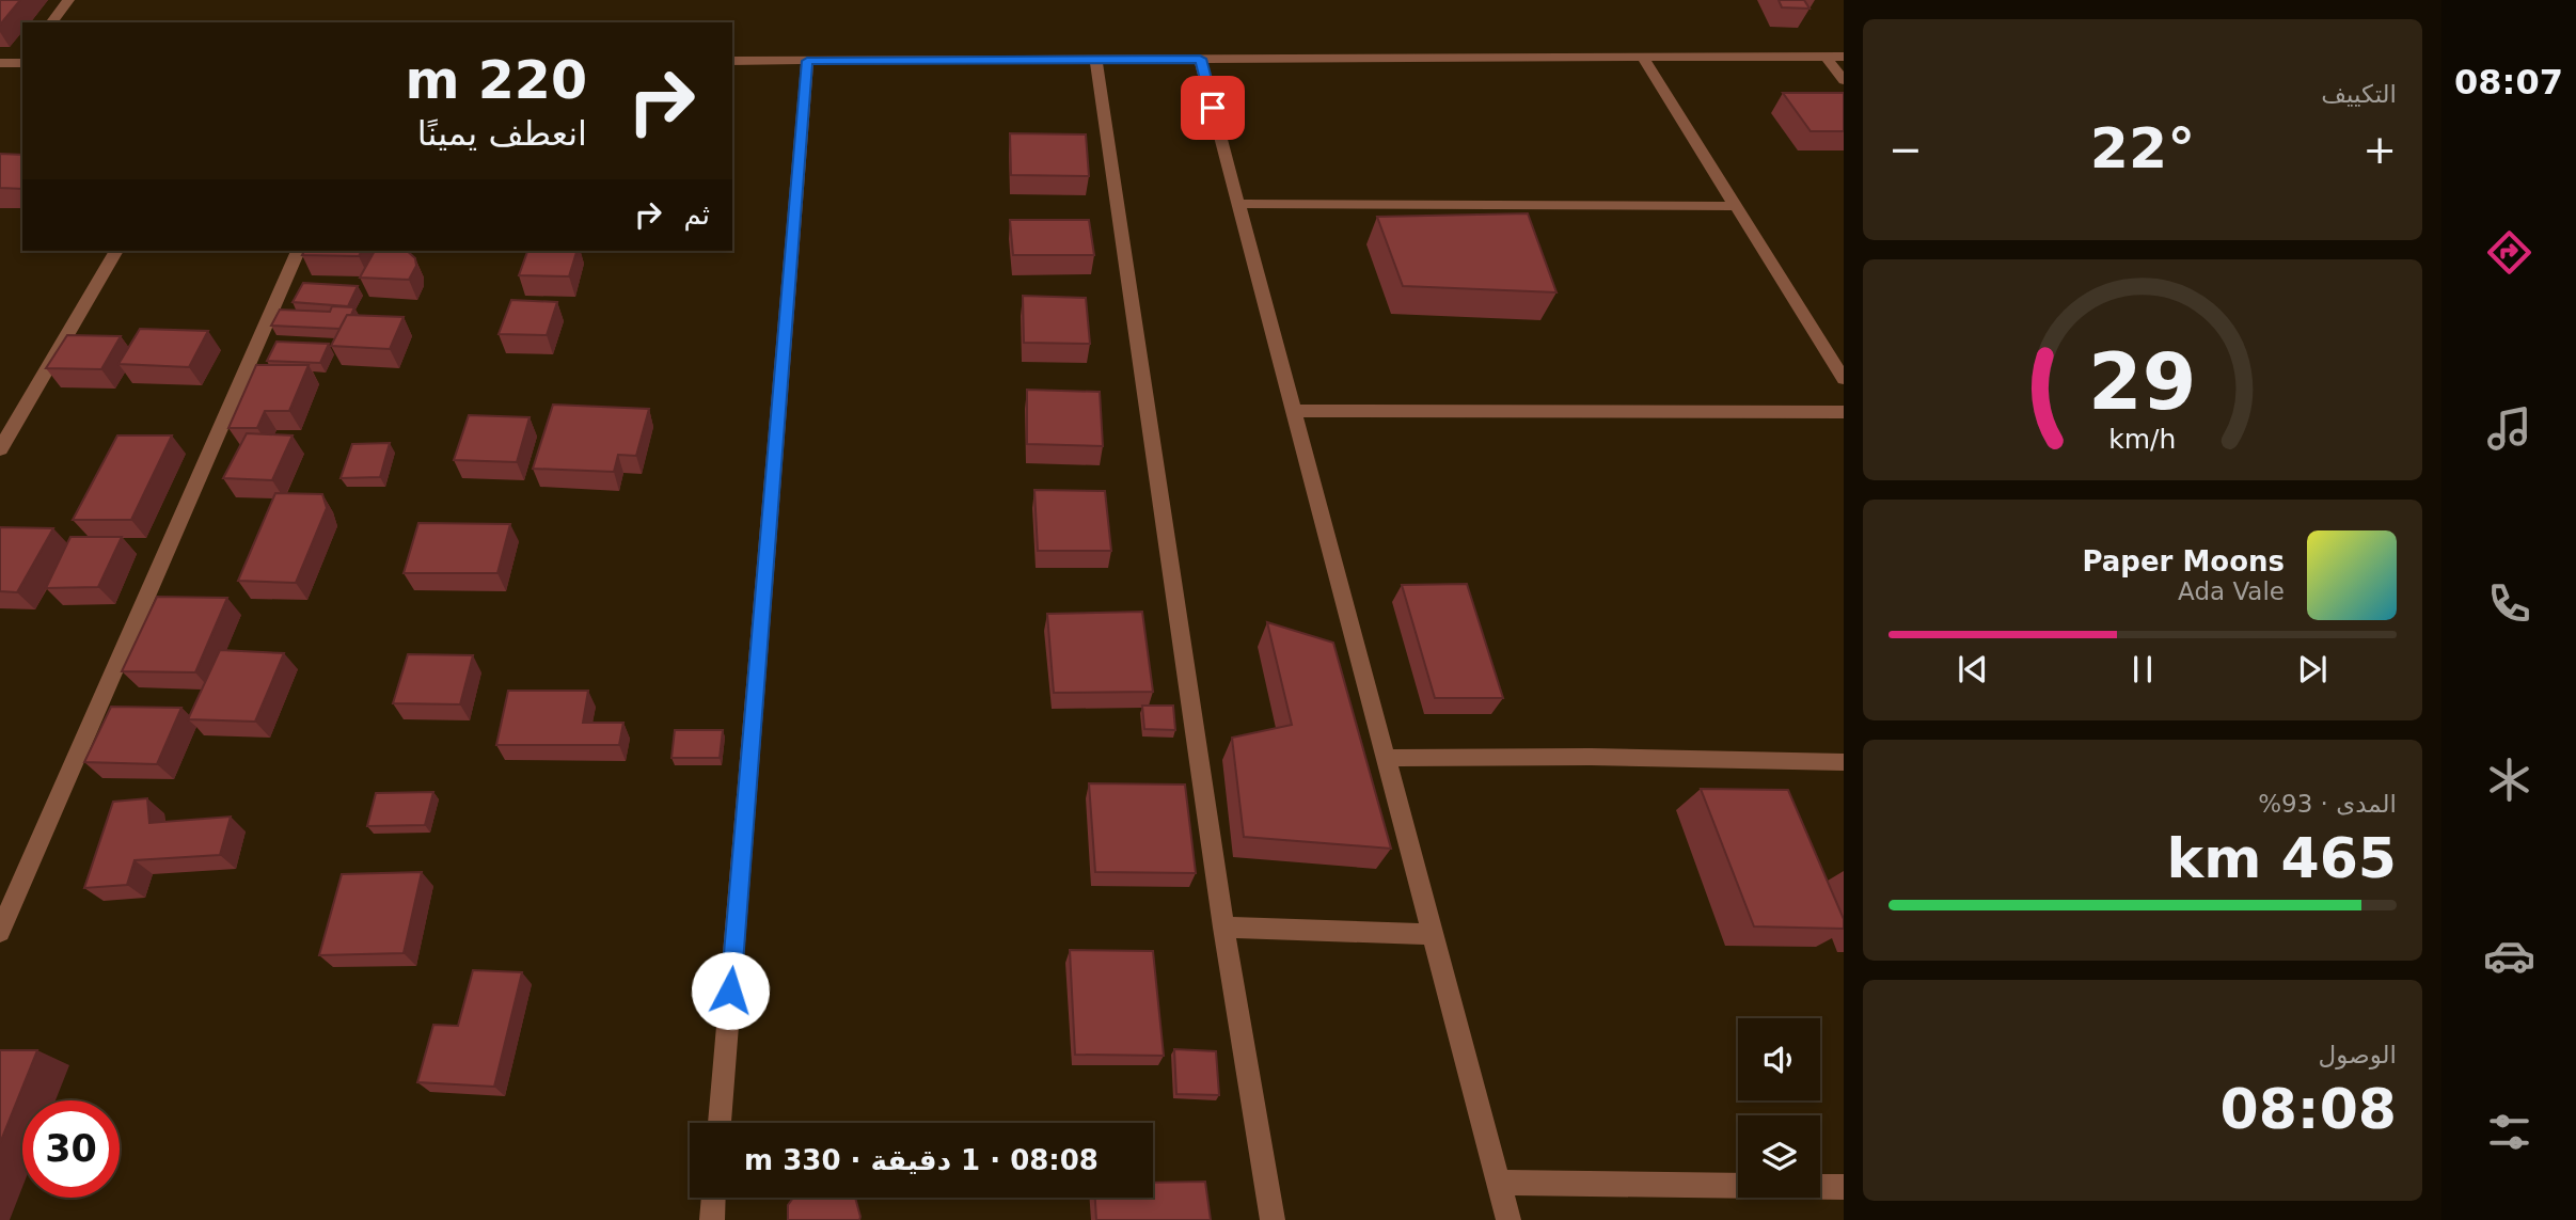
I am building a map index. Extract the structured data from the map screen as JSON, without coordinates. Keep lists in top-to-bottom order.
{
  "page": {
    "tabs": "08:07",
    "tile": [
      "التكييف",
      ["المدى · 93%", "465 km"],
      ["الوصول", "08:08"]
    ],
    "turn": ["220 m", "انعطف يمينًا"],
    "heat": ["−", "22°", "+"],
    "then": "ثم",
    "song": ["Paper Moons", "Ada Vale"],
    "limit": "30",
    "trip": "08:08 · 1 دقيقة · 330 m",
    "gauge": ["29", "km/h"]
  }
}
